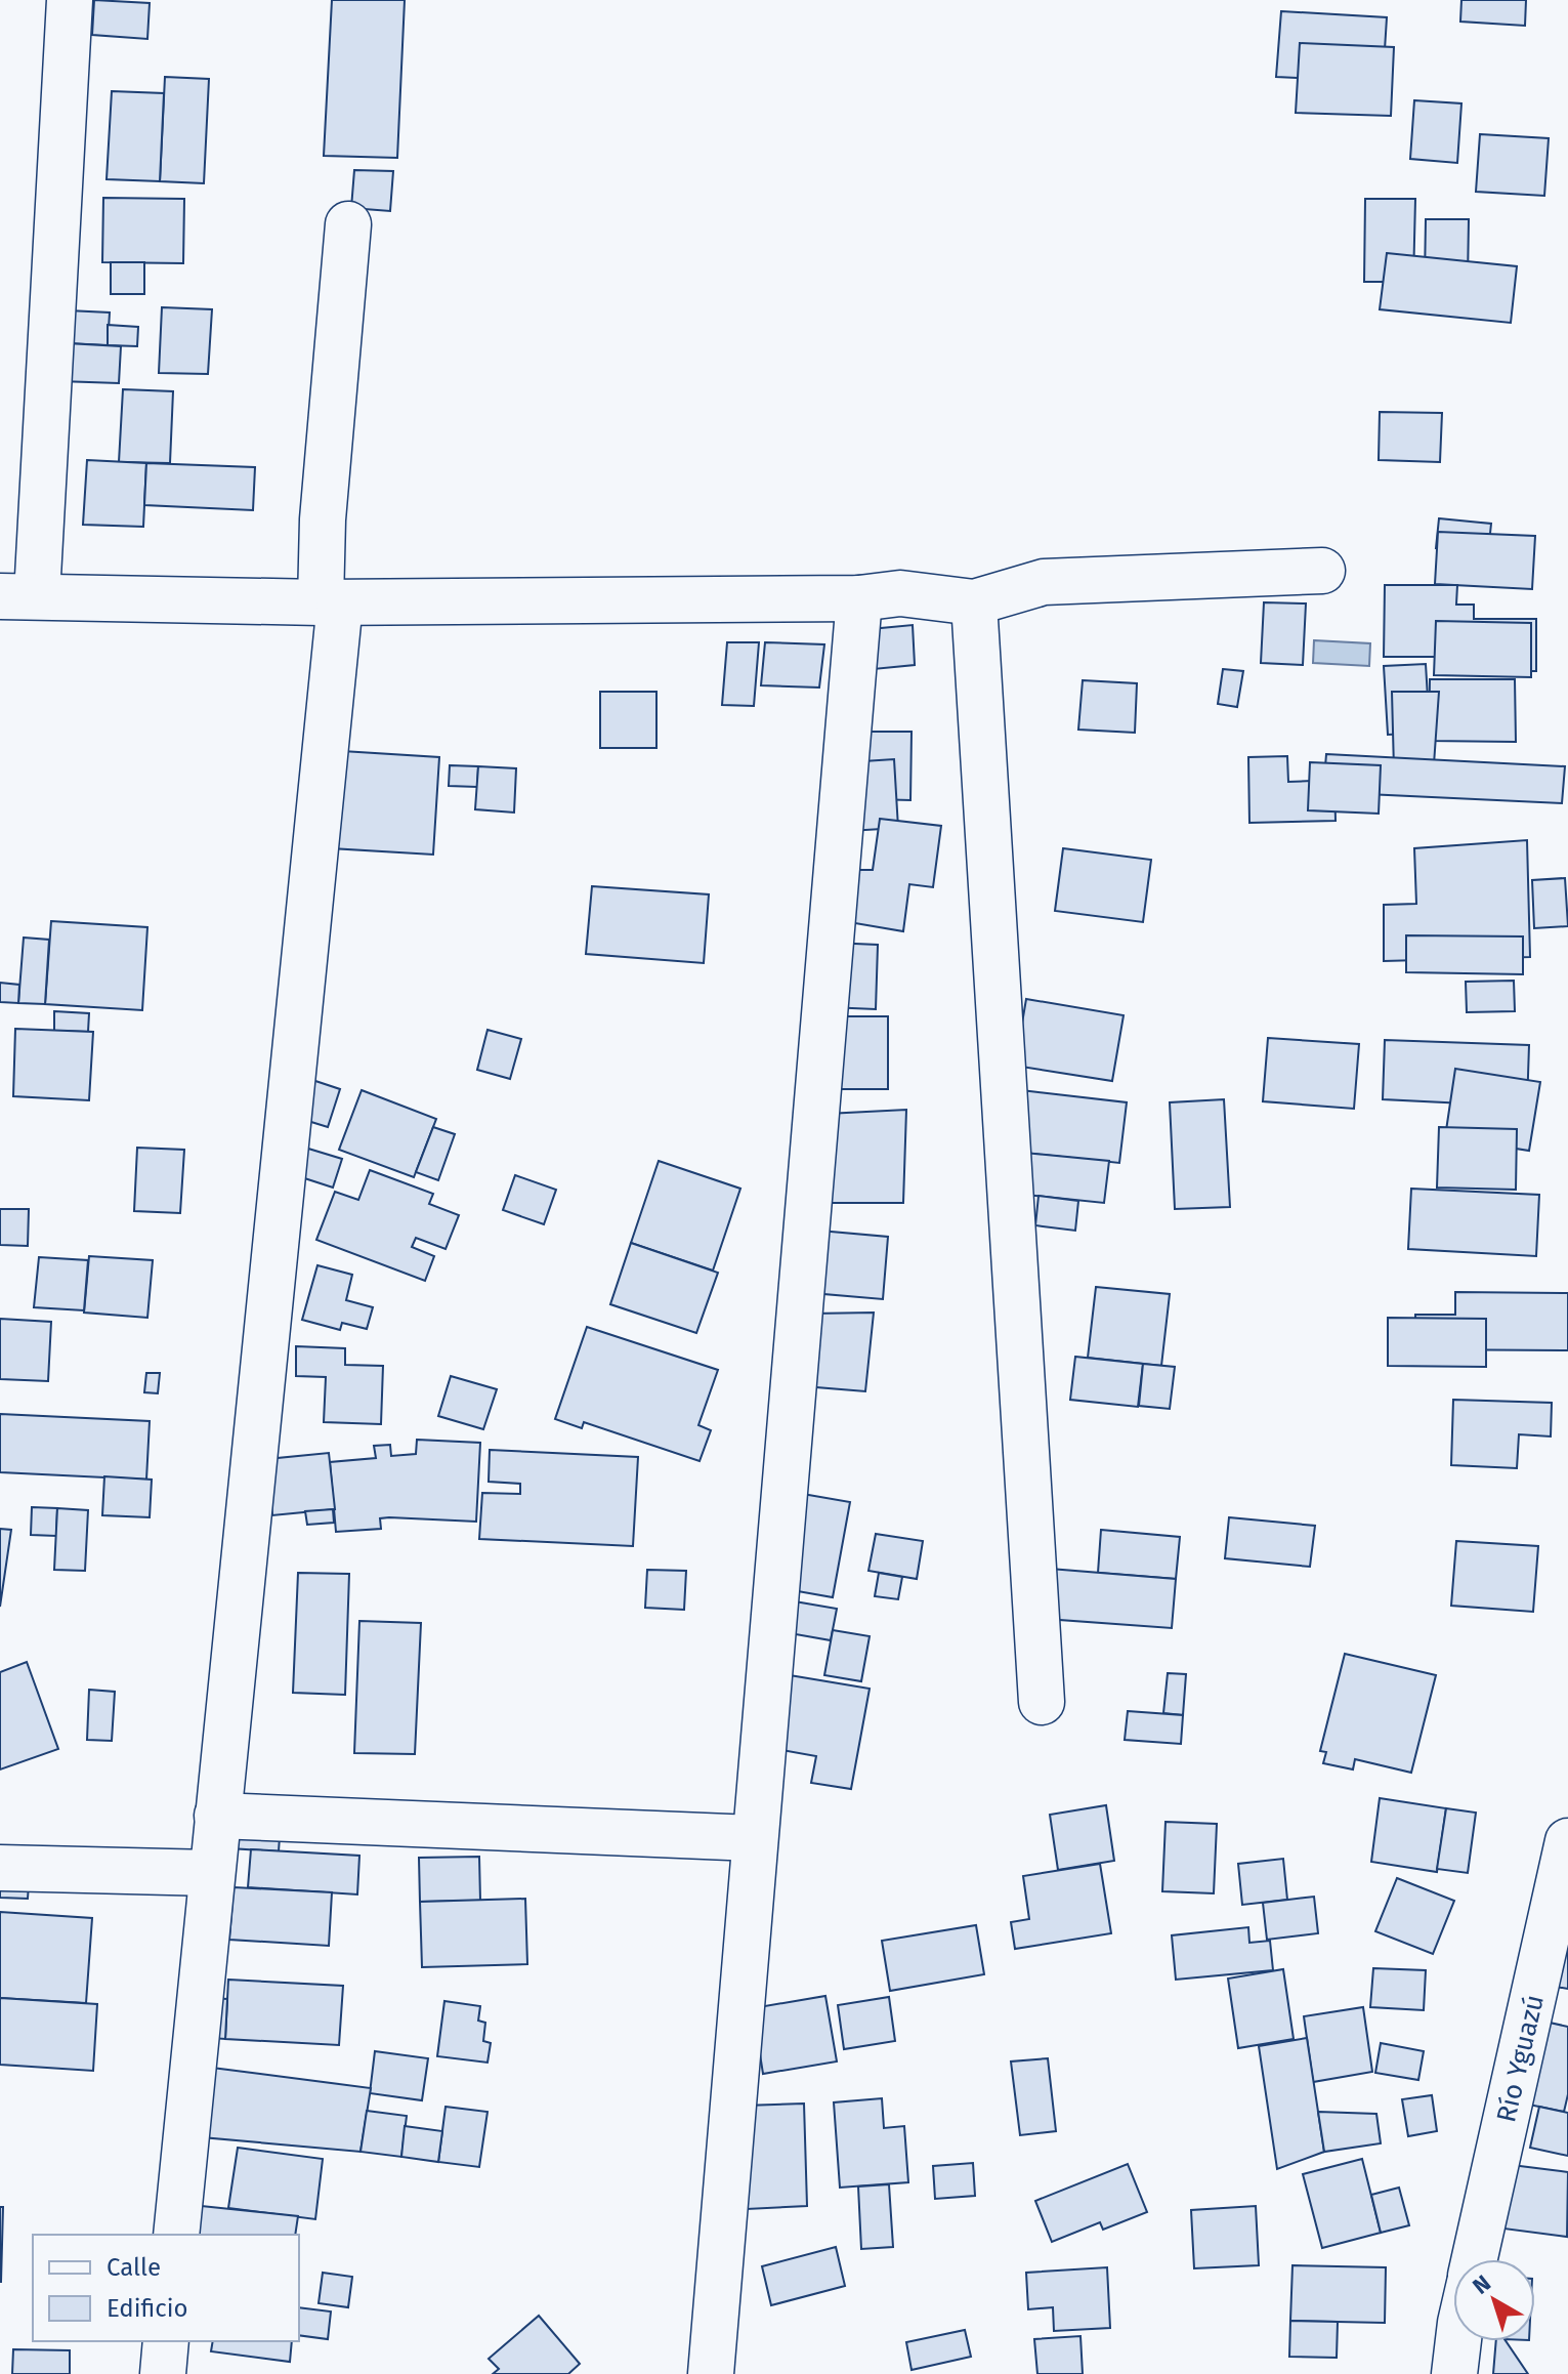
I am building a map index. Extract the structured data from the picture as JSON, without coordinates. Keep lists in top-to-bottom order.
{
  "streets": {
    "street": ["Río Yguazú"]
  },
  "legend": ["Calle", "Edificio"],
  "north": "top left"
}
